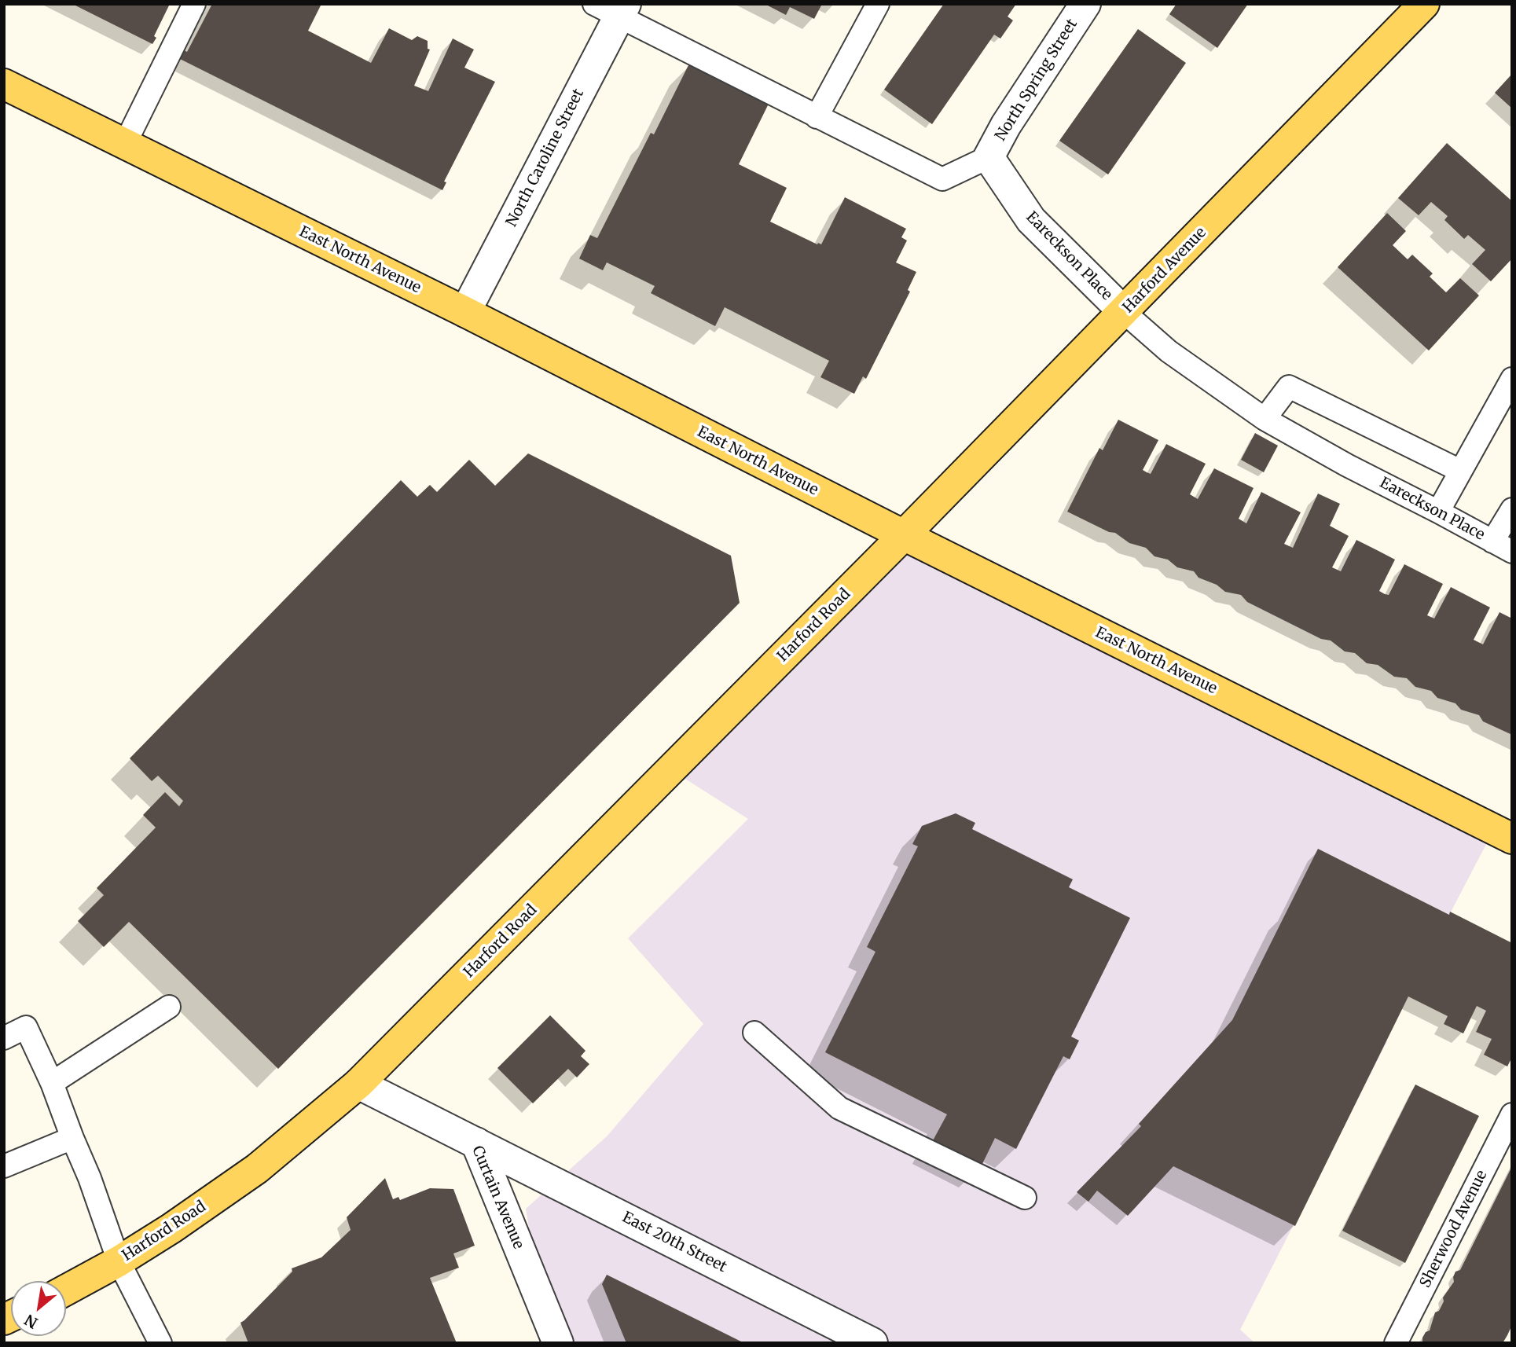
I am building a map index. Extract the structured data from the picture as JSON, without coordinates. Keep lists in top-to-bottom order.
{
  "streets": {
    "main road": ["East North Avenue", "Harford Avenue", "Harford Road"],
    "street": [
      "North Spring Street",
      "North Caroline Street",
      "Eareckson Place",
      "Curtain Avenue",
      "East 20th Street"
    ],
    "lane": ["Sherwood Avenue"]
  },
  "crossings": [
    ["North Spring Street", "Eareckson Place"],
    ["North Caroline Street", "East North Avenue"],
    ["Eareckson Place", "Harford Avenue"],
    ["East North Avenue", "Harford Avenue"],
    ["East North Avenue", "Harford Road"],
    ["Harford Avenue", "Harford Road"],
    ["Harford Road", "Curtain Avenue"],
    ["Curtain Avenue", "East 20th Street"]
  ],
  "north": "bottom left"
}
